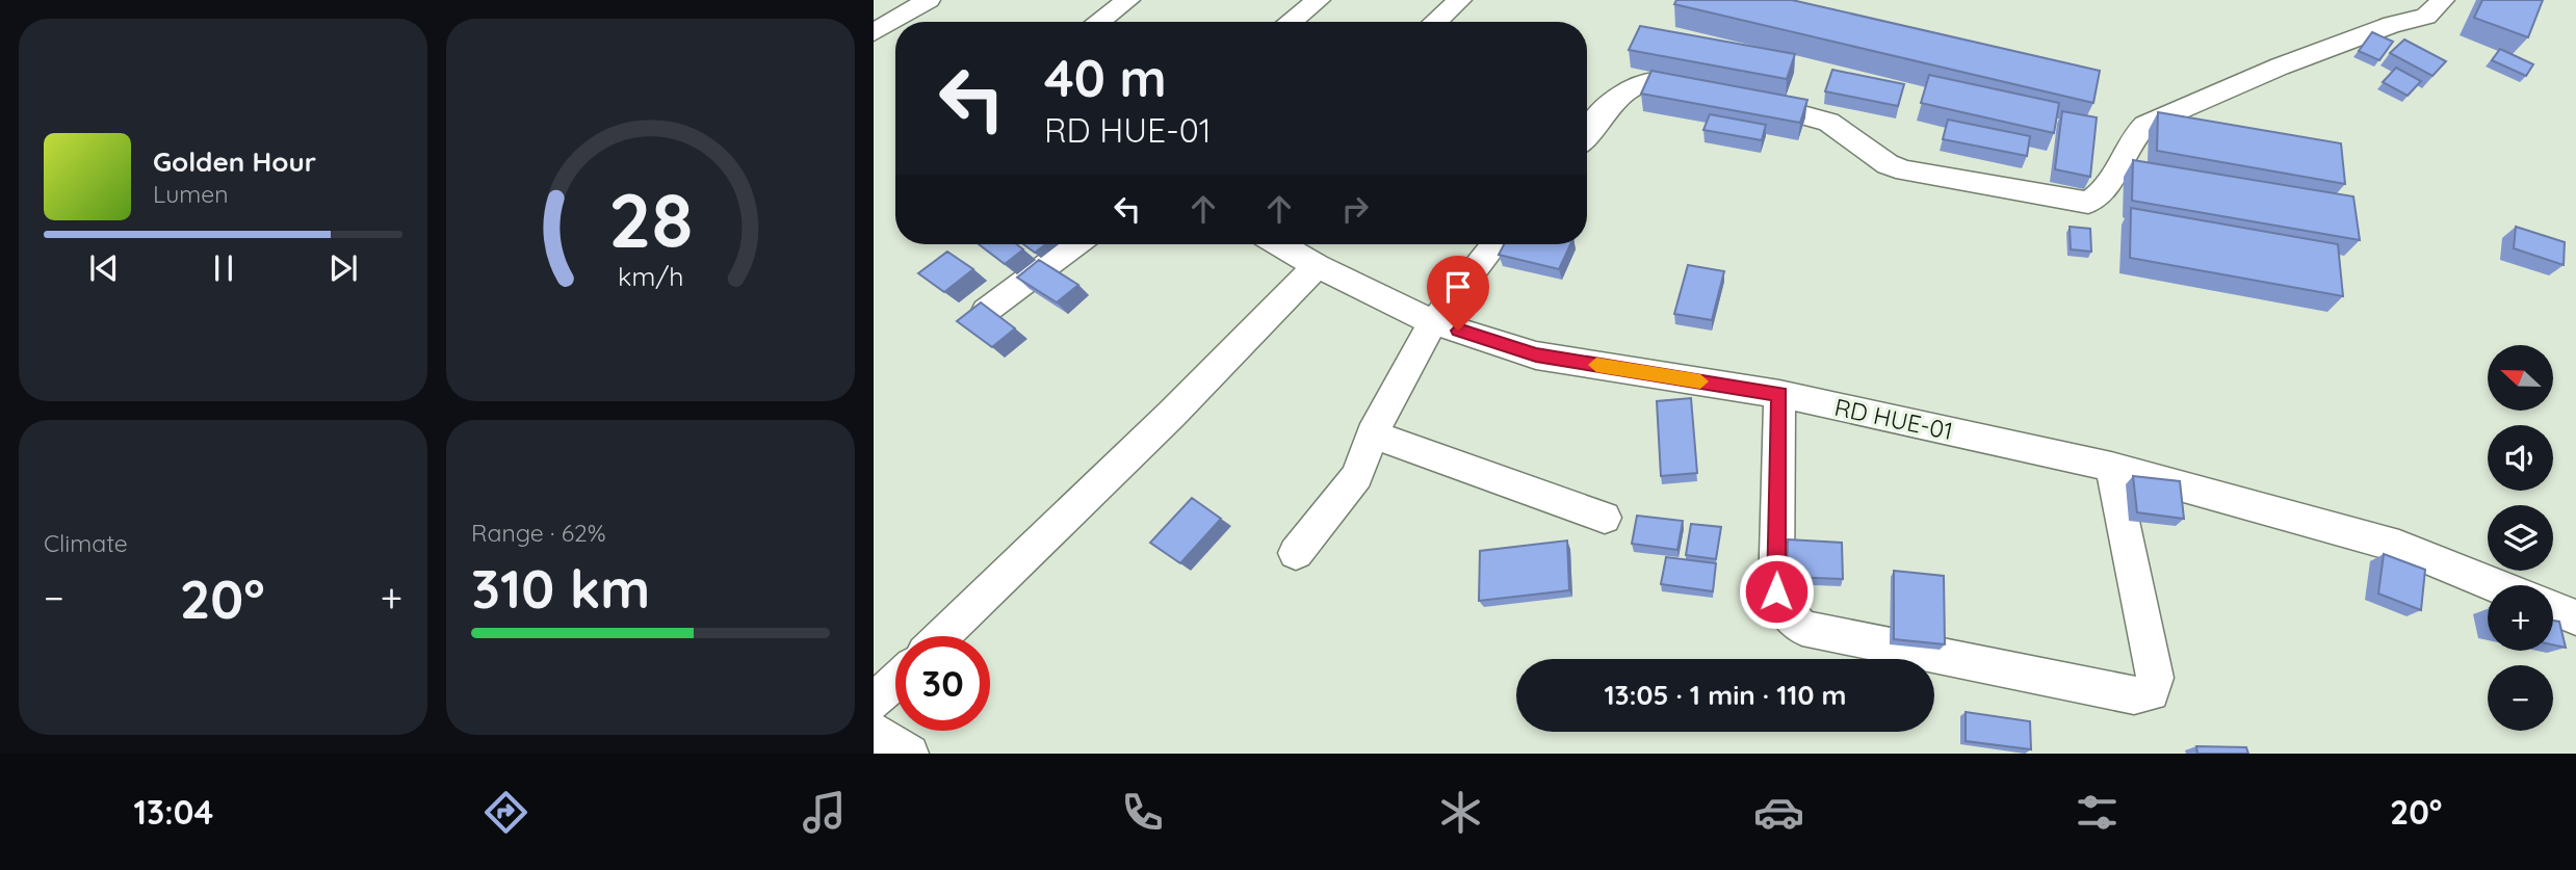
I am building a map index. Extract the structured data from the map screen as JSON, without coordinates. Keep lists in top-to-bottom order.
{
  "streets": {
    "street": ["RD HUE-01"]
  },
  "north": "left",
  "page": {
    "turn": ["40 m", "RD HUE-01"],
    "song": ["Golden Hour", "Lumen"],
    "map_buttons": ["+", "−"],
    "tile": [
      "Climate",
      ["Range · 62%", "310 km"]
    ],
    "heat": ["−", "20°", "+"],
    "limit": "30",
    "trip": "13:05 · 1 min · 110 m",
    "tabs": ["13:04", "20°"],
    "gauge": ["28", "km/h"]
  }
}
